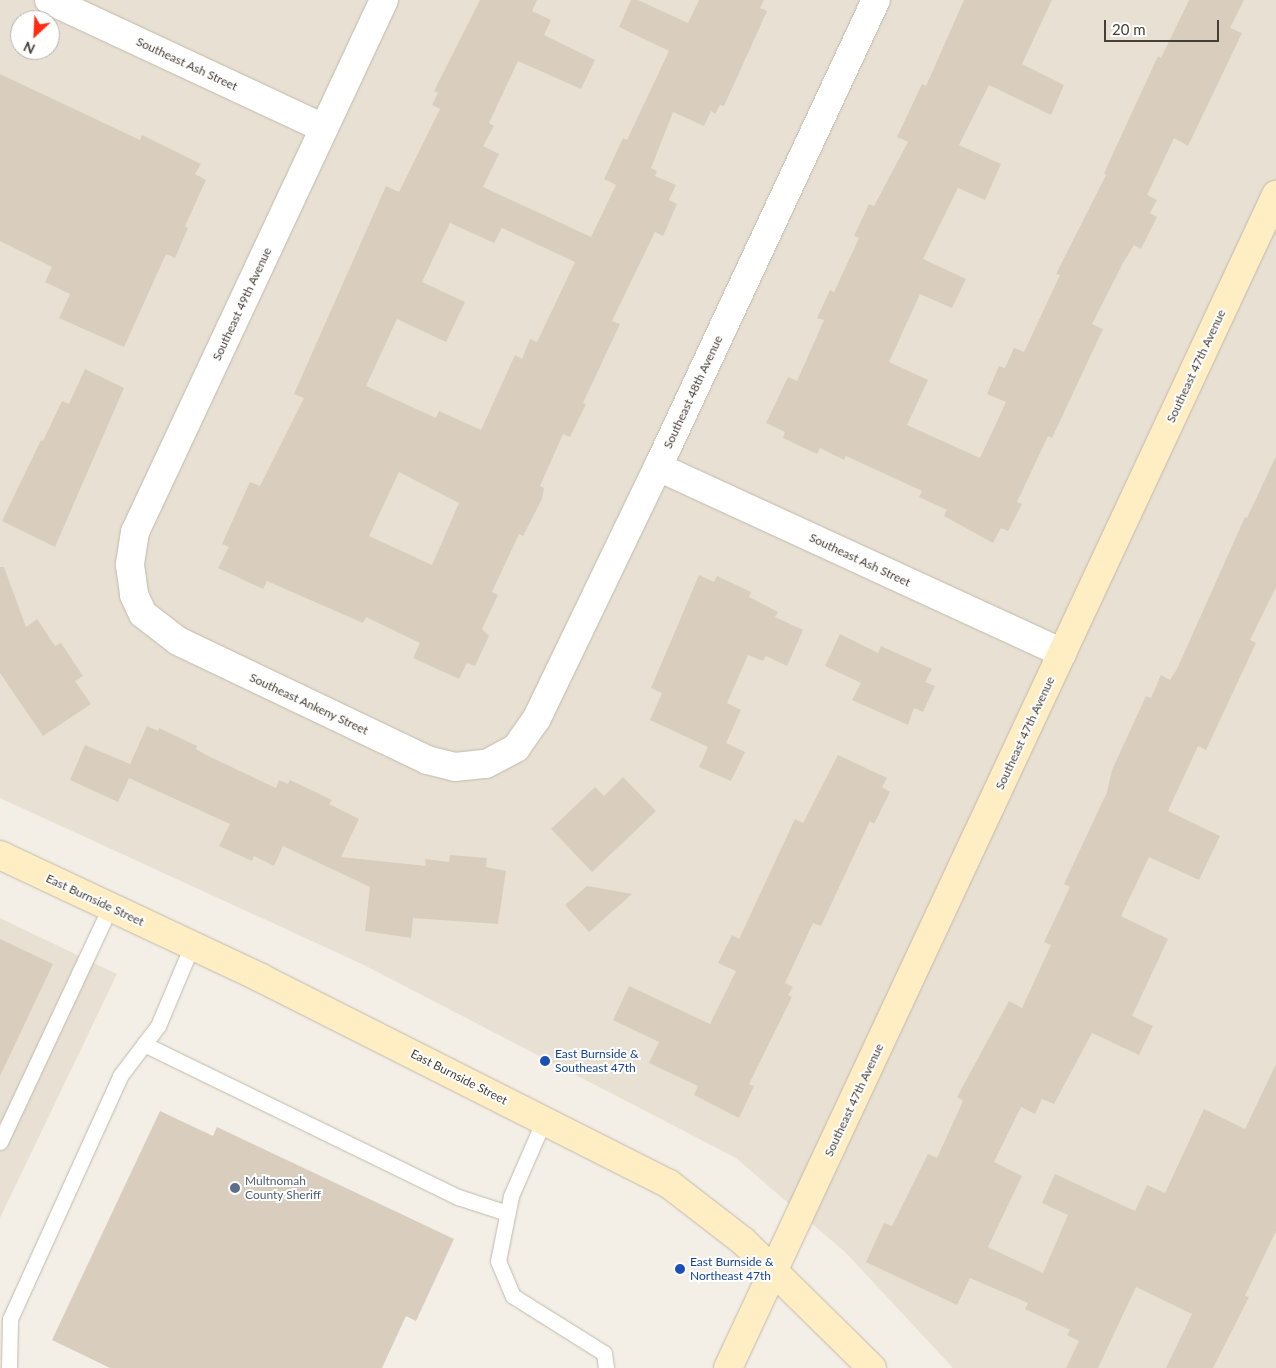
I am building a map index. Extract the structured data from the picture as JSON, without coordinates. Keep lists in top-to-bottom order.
{
  "streets": {
    "street": [
      "Southeast Ash Street",
      "Southeast 49th Avenue",
      "Southeast 47th Avenue",
      "Southeast 48th Avenue",
      "Southeast Ankeny Street",
      "East Burnside Street"
    ]
  },
  "crossings": [
    ["Southeast Ash Street", "Southeast 49th Avenue"],
    ["Southeast Ash Street", "Southeast 47th Avenue"],
    ["Southeast Ash Street", "Southeast 48th Avenue"],
    ["Southeast 49th Avenue", "Southeast Ankeny Street"],
    ["Southeast 47th Avenue", "East Burnside Street"],
    ["Southeast 48th Avenue", "Southeast Ankeny Street"]
  ],
  "places": ["East Burnside & Southeast 47th", "Multnomah County Sheriff", "East Burnside & Northeast 47th"],
  "scale_bar": "20 m",
  "north": "bottom left"
}
